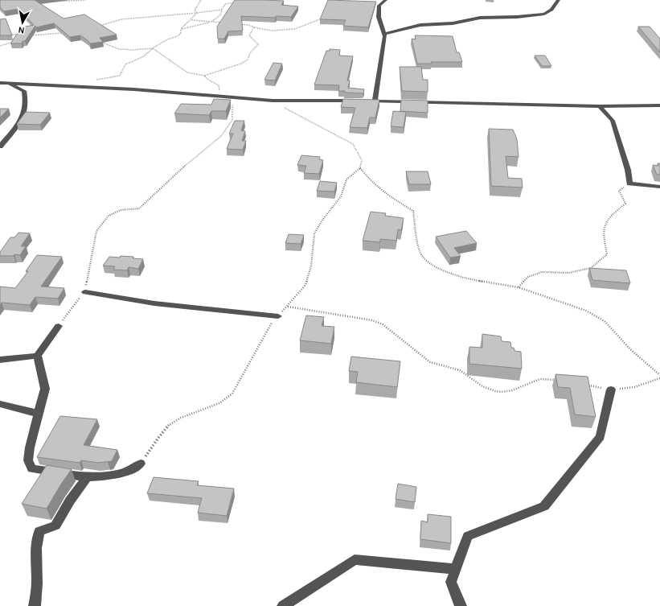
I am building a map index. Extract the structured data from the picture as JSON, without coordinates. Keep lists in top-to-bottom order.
{
  "north": "bottom"
}
